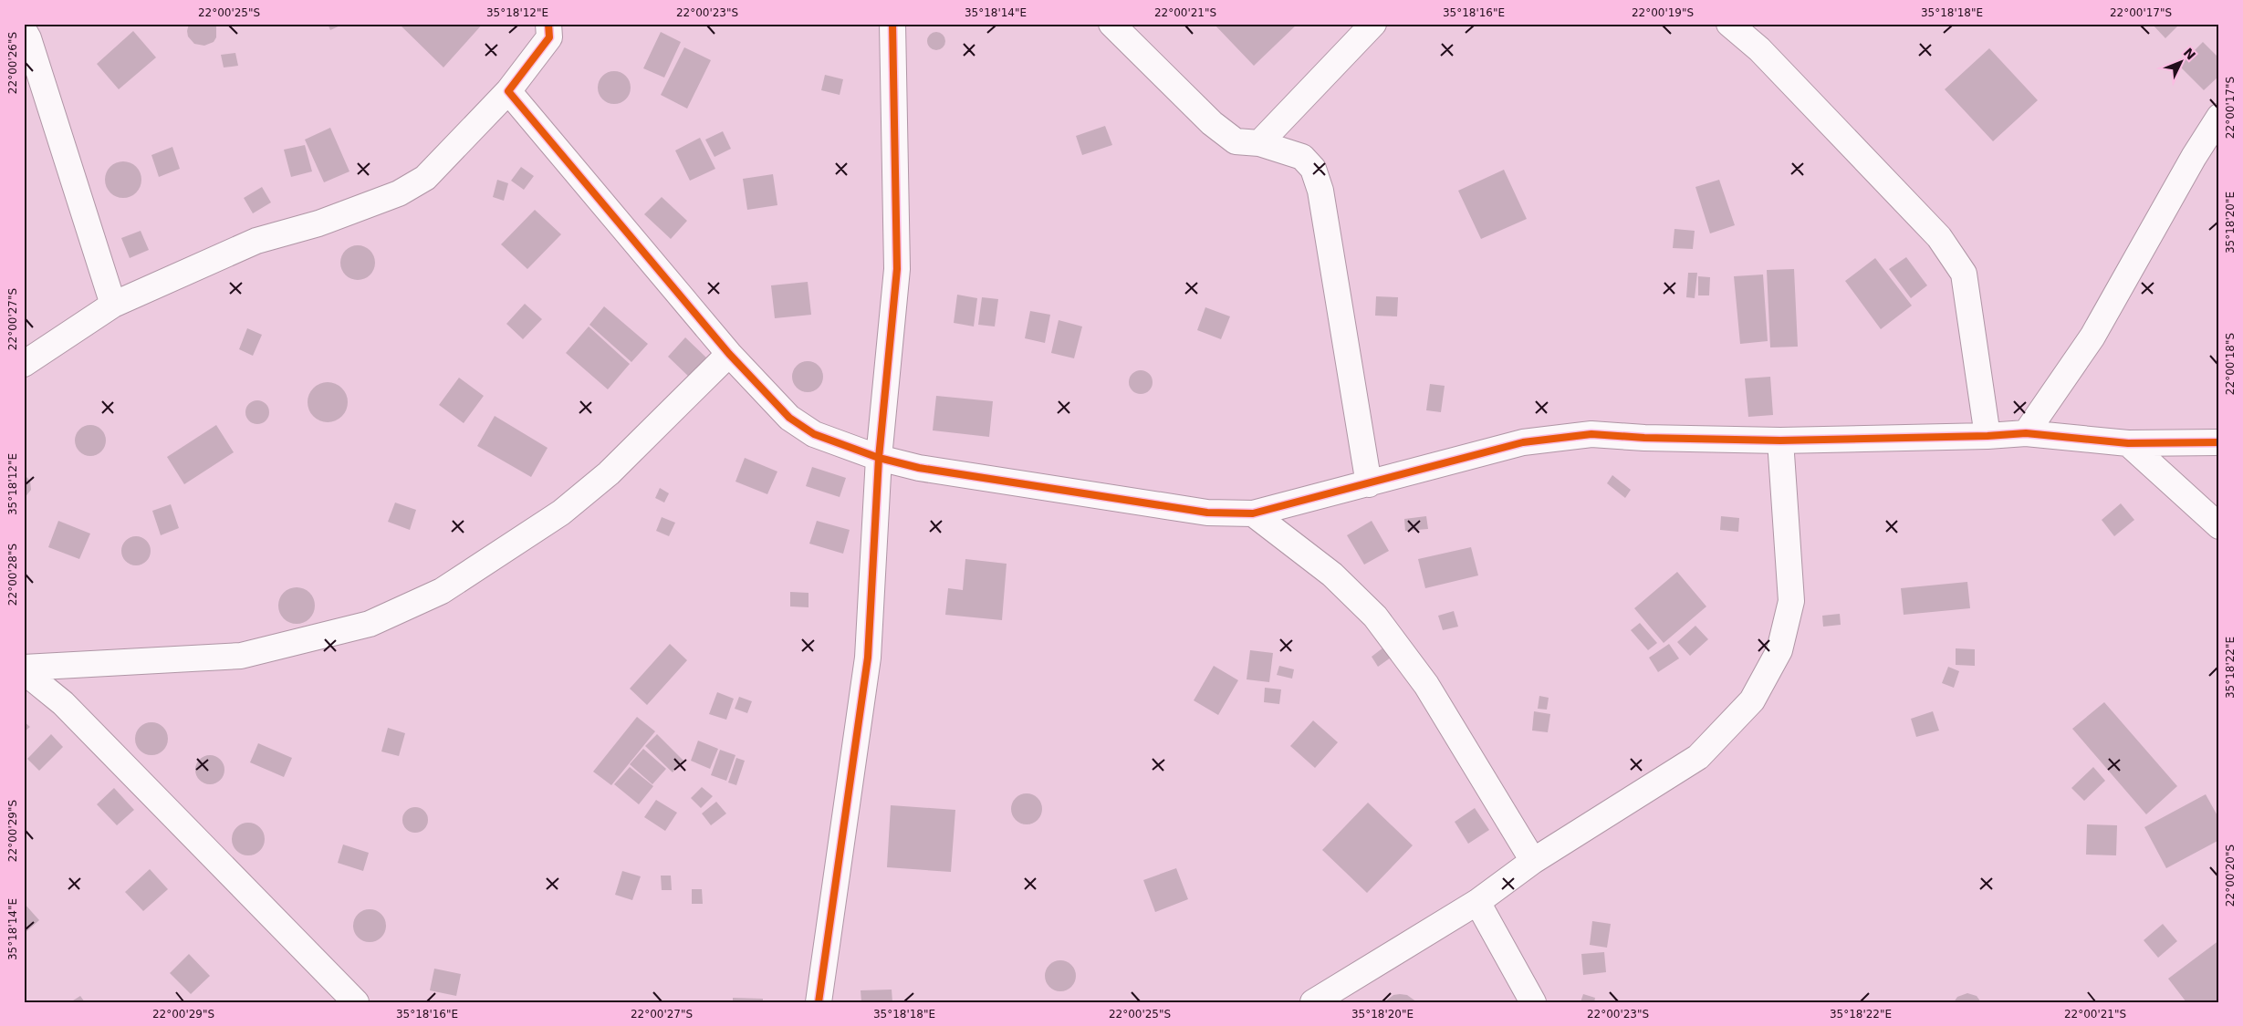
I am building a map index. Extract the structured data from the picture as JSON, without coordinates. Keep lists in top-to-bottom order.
{
  "north": "top right",
  "coordinates": [
    "22°00'25\"S",
    "35°18'12\"E",
    "22°00'23\"S",
    "35°18'14\"E",
    "22°00'21\"S",
    "35°18'16\"E",
    "22°00'19\"S",
    "35°18'18\"E",
    "22°00'17\"S",
    "22°00'26\"S",
    "35°18'20\"E",
    "22°00'27\"S",
    "22°00'18\"S",
    "22°00'28\"S",
    "35°18'22\"E",
    "22°00'29\"S",
    "22°00'20\"S"
  ]
}
